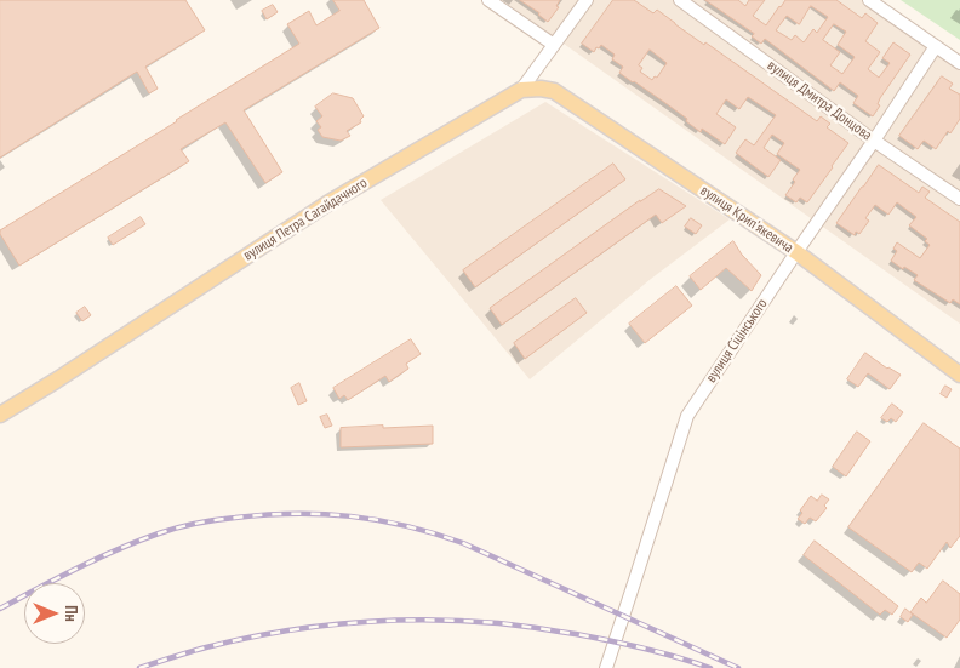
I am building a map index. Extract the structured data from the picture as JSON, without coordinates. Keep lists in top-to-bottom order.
{
  "streets": {
    "main road": ["вулиця Петра Сагайдачного", "вулиця Крипʼякевича"],
    "street": ["вулиця Дмитра Донцова", "вулиця Сіцінського"]
  },
  "crossings": [
    ["вулиця Дмитра Донцова", "вулиця Сіцінського"],
    ["вулиця Петра Сагайдачного", "вулиця Крипʼякевича"],
    ["вулиця Крипʼякевича", "вулиця Сіцінського"]
  ],
  "north": "right"
}
